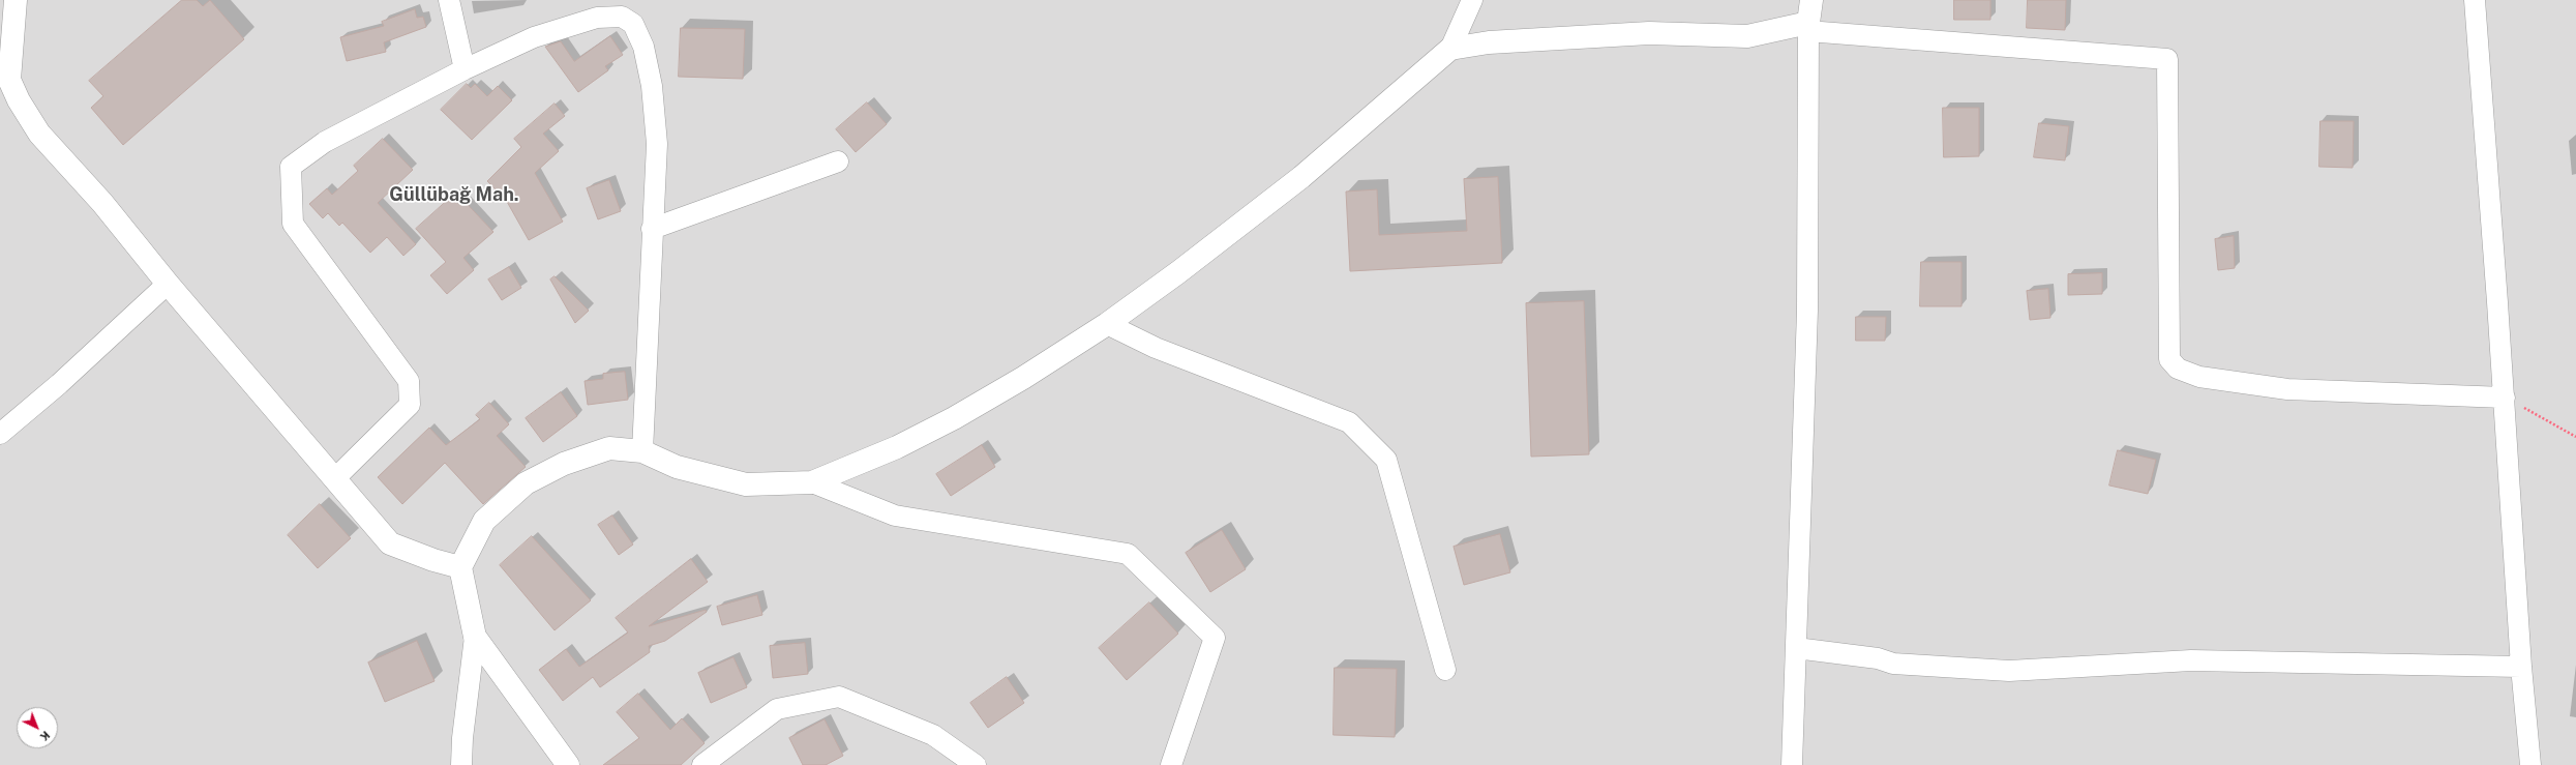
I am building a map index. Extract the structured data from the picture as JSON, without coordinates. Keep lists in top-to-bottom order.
{
  "districts": ["Güllübağ Mah."],
  "north": "bottom right"
}
